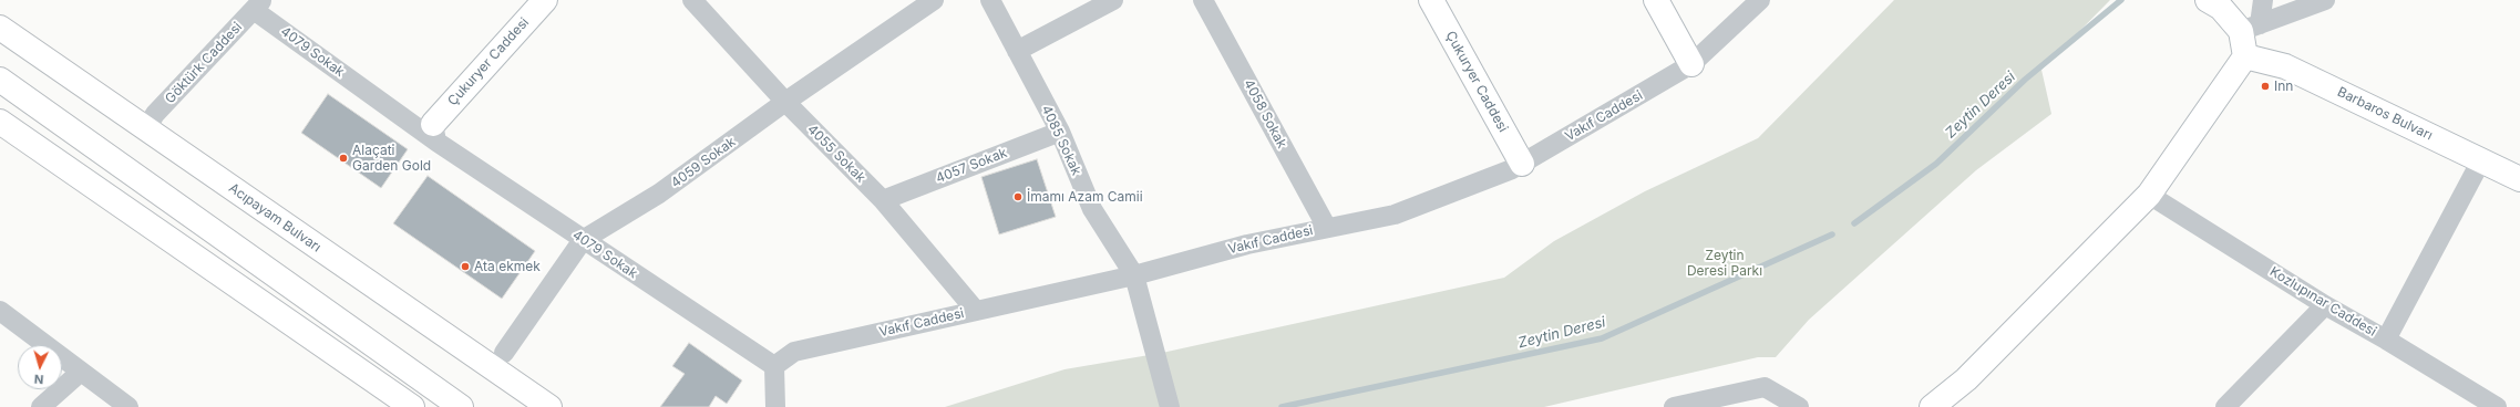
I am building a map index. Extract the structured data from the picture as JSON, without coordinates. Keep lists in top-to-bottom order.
{
  "streets": {
    "main road": ["Çukuryer Caddesi", "Barbaros Bulvarı", "Acıpayam Bulvarı"],
    "street": [
      "4079 Sokak",
      "Göktürk Caddesi",
      "4058 Sokak",
      "Vakıf Caddesi",
      "4085 Sokak",
      "4055 Sokak",
      "4059 Sokak",
      "4057 Sokak",
      "Kozlupınar Caddesi"
    ]
  },
  "crossings": [
    ["4079 Sokak", "Çukuryer Caddesi"],
    ["4079 Sokak", "Göktürk Caddesi"],
    ["4079 Sokak", "Vakıf Caddesi"],
    ["4079 Sokak", "4059 Sokak"],
    ["Çukuryer Caddesi", "Vakıf Caddesi"],
    ["Göktürk Caddesi", "Acıpayam Bulvarı"],
    ["4058 Sokak", "Vakıf Caddesi"],
    ["Vakıf Caddesi", "4085 Sokak"],
    ["Vakıf Caddesi", "4055 Sokak"],
    ["4085 Sokak", "4057 Sokak"],
    ["4055 Sokak", "4059 Sokak"],
    ["4055 Sokak", "4057 Sokak"]
  ],
  "water": ["Zeytin Deresi"],
  "parks": ["Zeytin Deresi Parkı"],
  "places": [
    "Inn",
    "Alaçati Garden Gold",
    "İmamı Azam Camii",
    "Ata ekmek"
  ],
  "north": "bottom"
}
